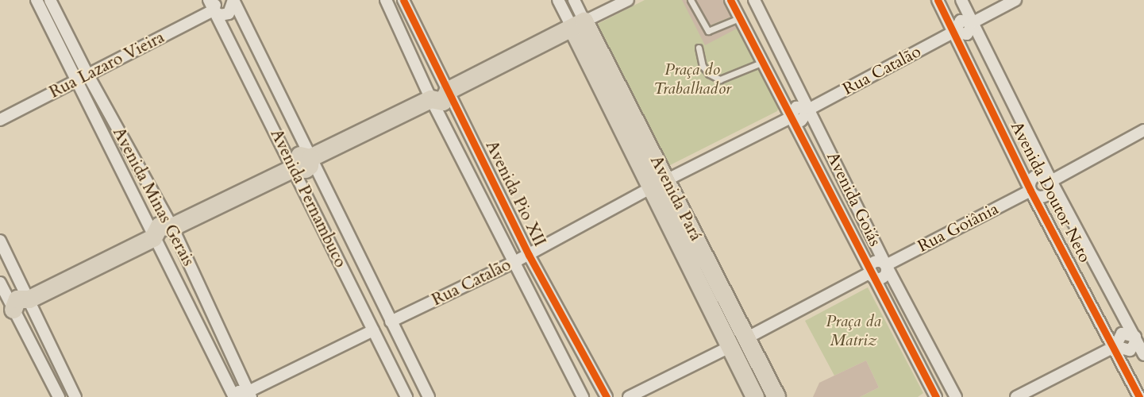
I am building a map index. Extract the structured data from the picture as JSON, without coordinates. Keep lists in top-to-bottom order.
{
  "streets": {
    "main road": ["Avenida Pará"],
    "street": [
      "Rua Lazaro Vieira",
      "Rua Catalão",
      "Avenida Doutor Neto",
      "Avenida Pio XII",
      "Avenida Minas Gerais",
      "Avenida Pernambuco",
      "Avenida Goiás",
      "Rua Goiânia"
    ]
  },
  "crossings": [
    ["Rua Lazaro Vieira", "Avenida Minas Gerais"],
    ["Rua Lazaro Vieira", "Avenida Pernambuco"],
    ["Rua Catalão", "Avenida Doutor Neto"],
    ["Rua Catalão", "Avenida Pio XII"],
    ["Rua Catalão", "Avenida Minas Gerais"],
    ["Rua Catalão", "Avenida Pernambuco"],
    ["Rua Catalão", "Avenida Pará"],
    ["Rua Catalão", "Avenida Goiás"],
    ["Avenida Doutor Neto", "Rua Goiânia"],
    ["Avenida Pará", "Rua Goiânia"],
    ["Avenida Goiás", "Rua Goiânia"]
  ],
  "parks": ["Praça do Trabalhador", "Praça da Matriz"]
}
